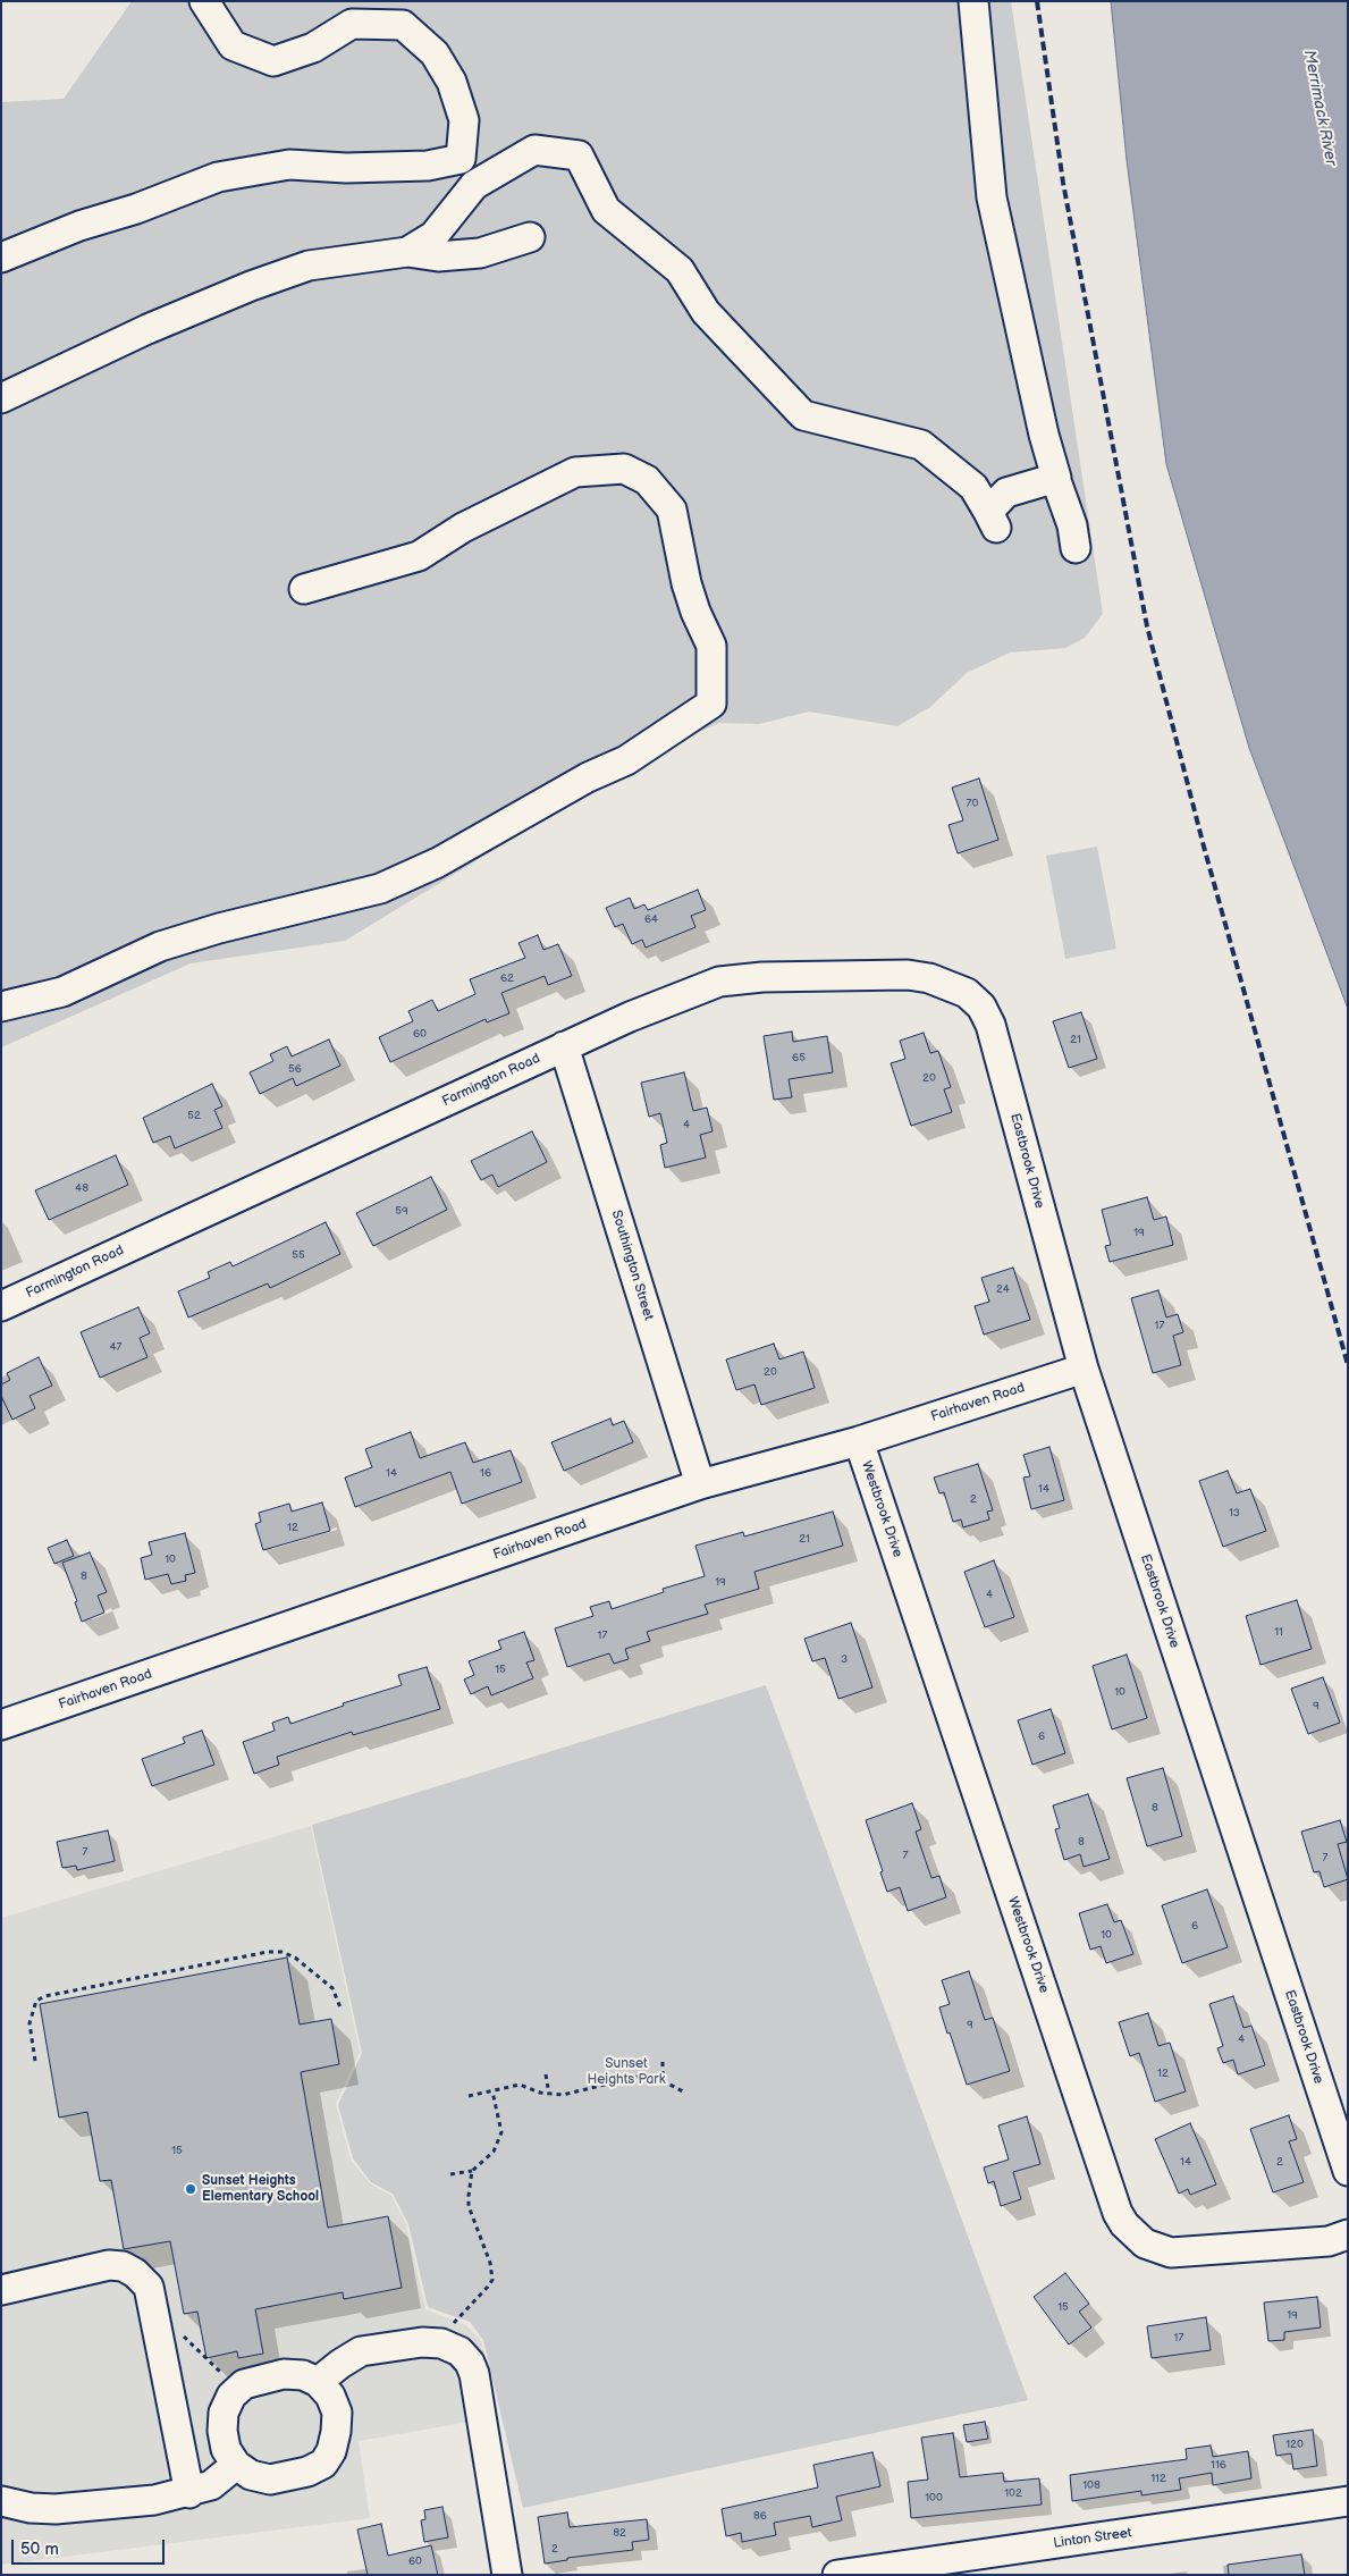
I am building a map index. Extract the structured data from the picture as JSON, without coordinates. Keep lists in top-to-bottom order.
{
  "streets": {
    "street": [
      "Farmington Road",
      "Eastbrook Drive",
      "Southington Street",
      "Fairhaven Road",
      "Westbrook Drive",
      "Linton Street"
    ]
  },
  "crossings": [
    ["Farmington Road", "Eastbrook Drive"],
    ["Farmington Road", "Southington Street"],
    ["Eastbrook Drive", "Fairhaven Road"],
    ["Southington Street", "Fairhaven Road"],
    ["Fairhaven Road", "Westbrook Drive"]
  ],
  "water": ["Merrimack River"],
  "parks": ["Sunset Heights Park"],
  "places": ["Sunset Heights Elementary School"],
  "house_numbers": [
    "70",
    "64",
    "62",
    "60",
    "21",
    "65",
    "56",
    "20",
    "52",
    "4",
    "48",
    "59",
    "19",
    "55",
    "24",
    "17",
    "47",
    "20",
    "14",
    "16",
    "14",
    "2",
    "13",
    "12",
    "21",
    "10",
    "8",
    "19",
    "4",
    "11",
    "17",
    "3",
    "15",
    "10",
    "9",
    "6",
    "8",
    "8",
    "7",
    "7",
    "7",
    "6",
    "10",
    "9",
    "4",
    "12",
    "15",
    "14",
    "2",
    "15",
    "19",
    "17",
    "120",
    "116",
    "112",
    "108",
    "102",
    "100",
    "86",
    "82",
    "2",
    "60"
  ],
  "scale_bar": "50 m"
}
